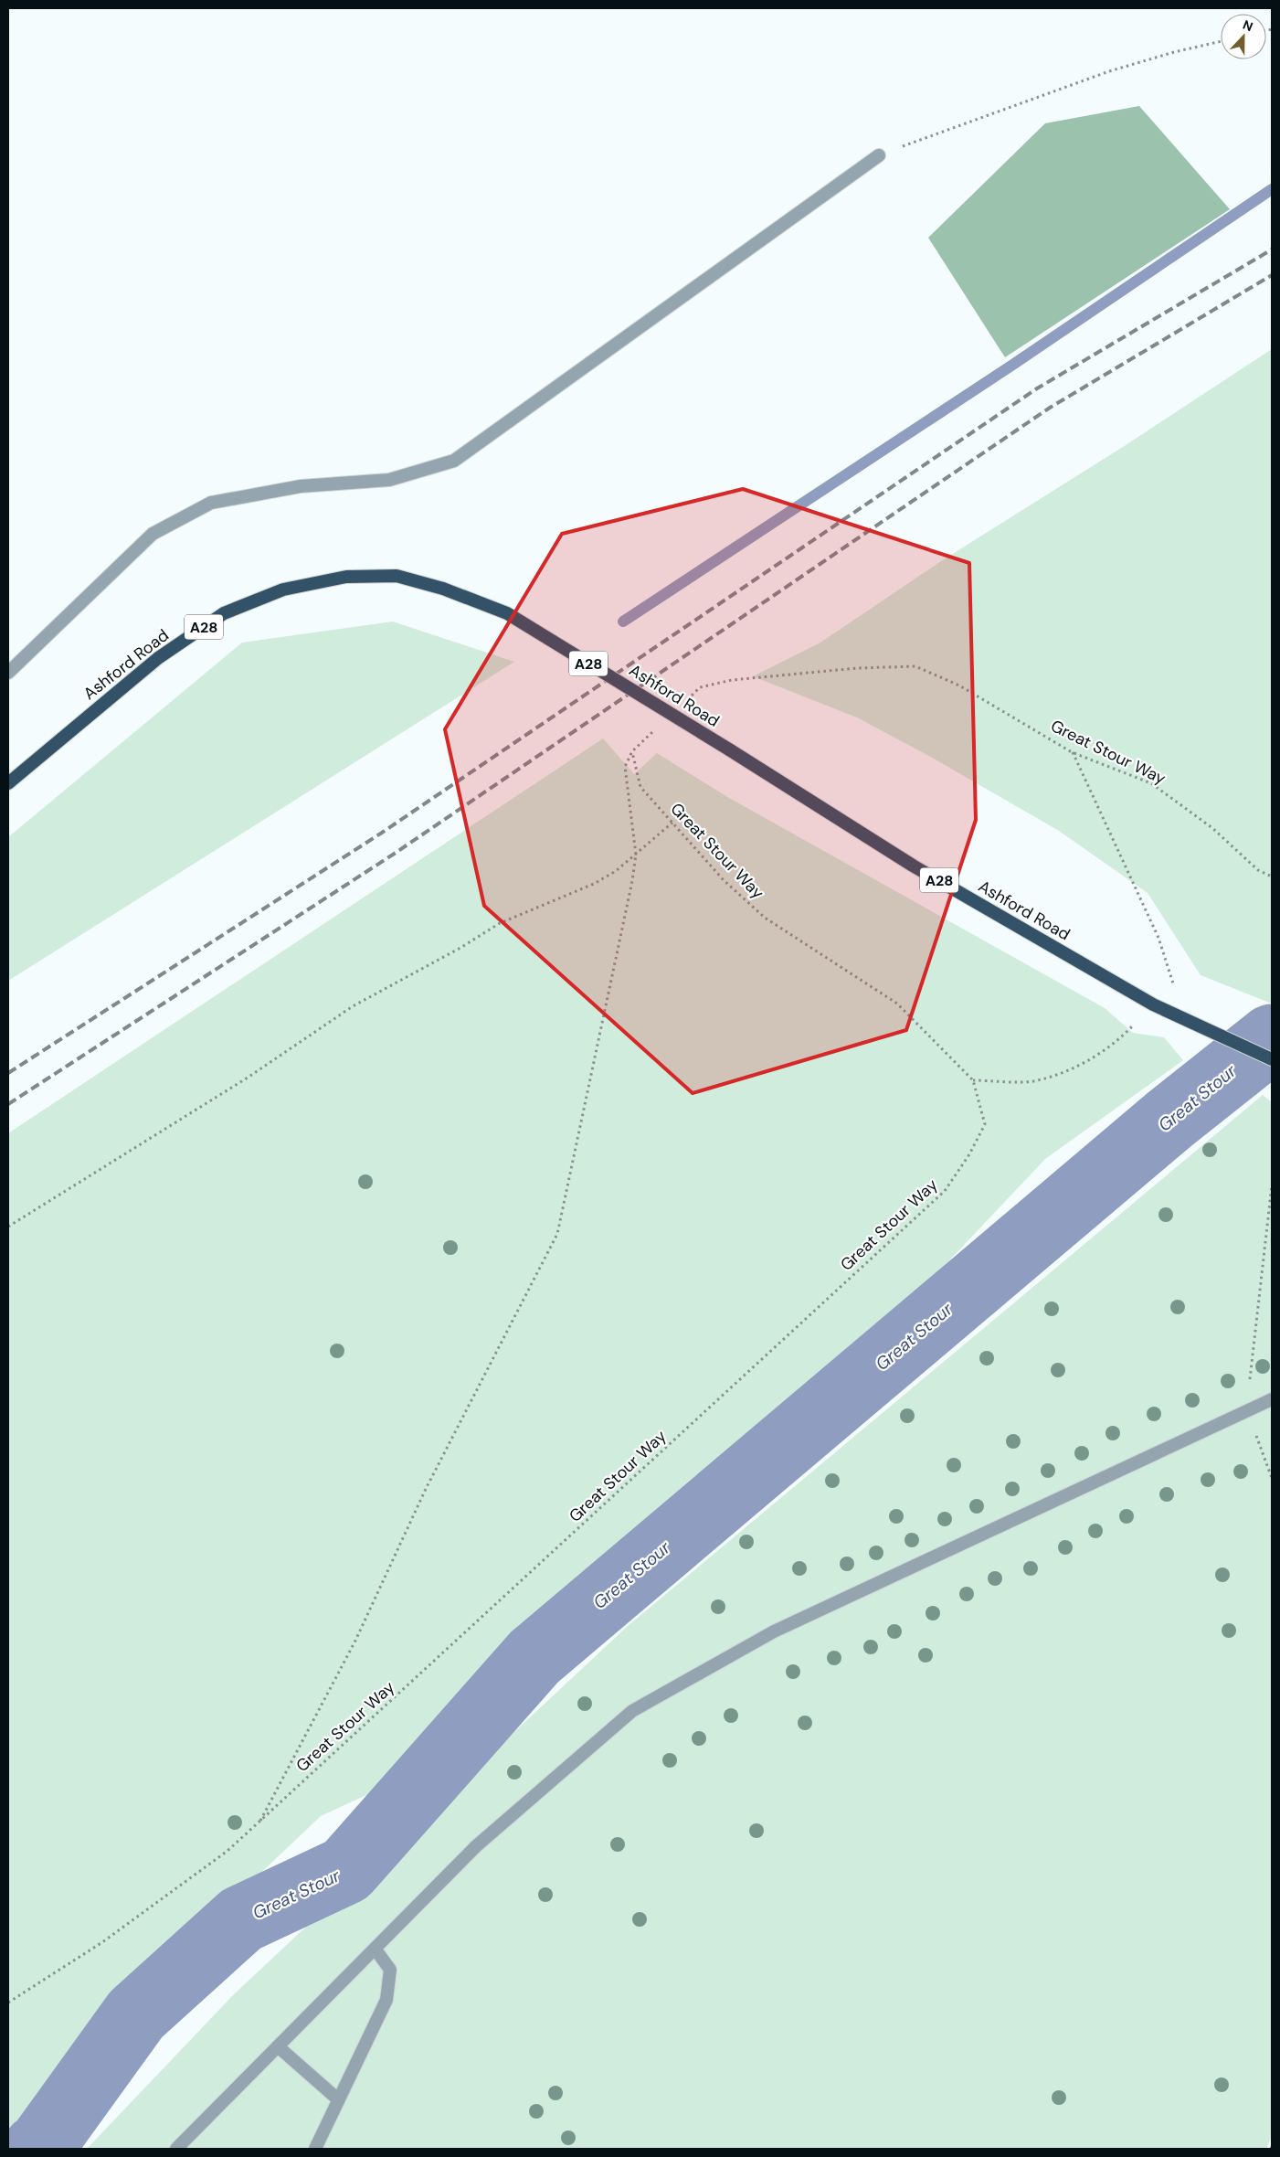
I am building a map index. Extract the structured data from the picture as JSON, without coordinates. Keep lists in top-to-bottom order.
{
  "streets": {
    "highway": ["A28", "Ashford Road"],
    "path": ["Great Stour Way"]
  },
  "water": ["Great Stour"],
  "north": "top"
}
